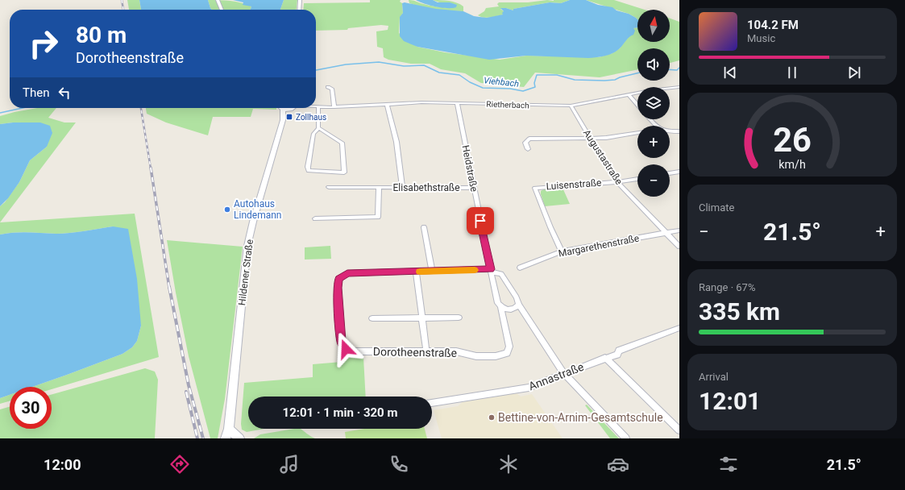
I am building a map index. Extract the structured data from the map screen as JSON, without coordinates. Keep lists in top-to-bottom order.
{
  "streets": {
    "main road": ["Hildener Straße"],
    "street": [
      "Rietherbach",
      "Augustastraße",
      "Heidstraße",
      "Luisenstraße",
      "Elisabethstraße",
      "Margarethenstraße",
      "Dorotheenstraße",
      "Annastraße"
    ]
  },
  "crossings": [
    ["Rietherbach", "Augustastraße"],
    ["Rietherbach", "Heidstraße"],
    ["Augustastraße", "Luisenstraße"],
    ["Augustastraße", "Margarethenstraße"],
    ["Heidstraße", "Elisabethstraße"],
    ["Heidstraße", "Dorotheenstraße"],
    ["Luisenstraße", "Margarethenstraße"]
  ],
  "water": ["Viehbach"],
  "places": {
    "transit": ["Zollhaus"],
    "other": ["Autohaus Lindemann", "Bettine-von-Arnim-Gesamtschule"]
  },
  "north": "top",
  "page": {
    "map_buttons": ["+", "−"],
    "turn": ["80 m", "Dorotheenstraße"],
    "song": ["104.2 FM", "Music"],
    "then": "Then",
    "tile": [
      "Climate",
      ["Range · 67%", "335 km"],
      ["Arrival", "12:01"]
    ],
    "heat": ["−", "21.5°", "+"],
    "limit": "30",
    "trip": "12:01 · 1 min · 320 m",
    "tabs": ["12:00", "21.5°"],
    "gauge": ["26", "km/h"]
  }
}
